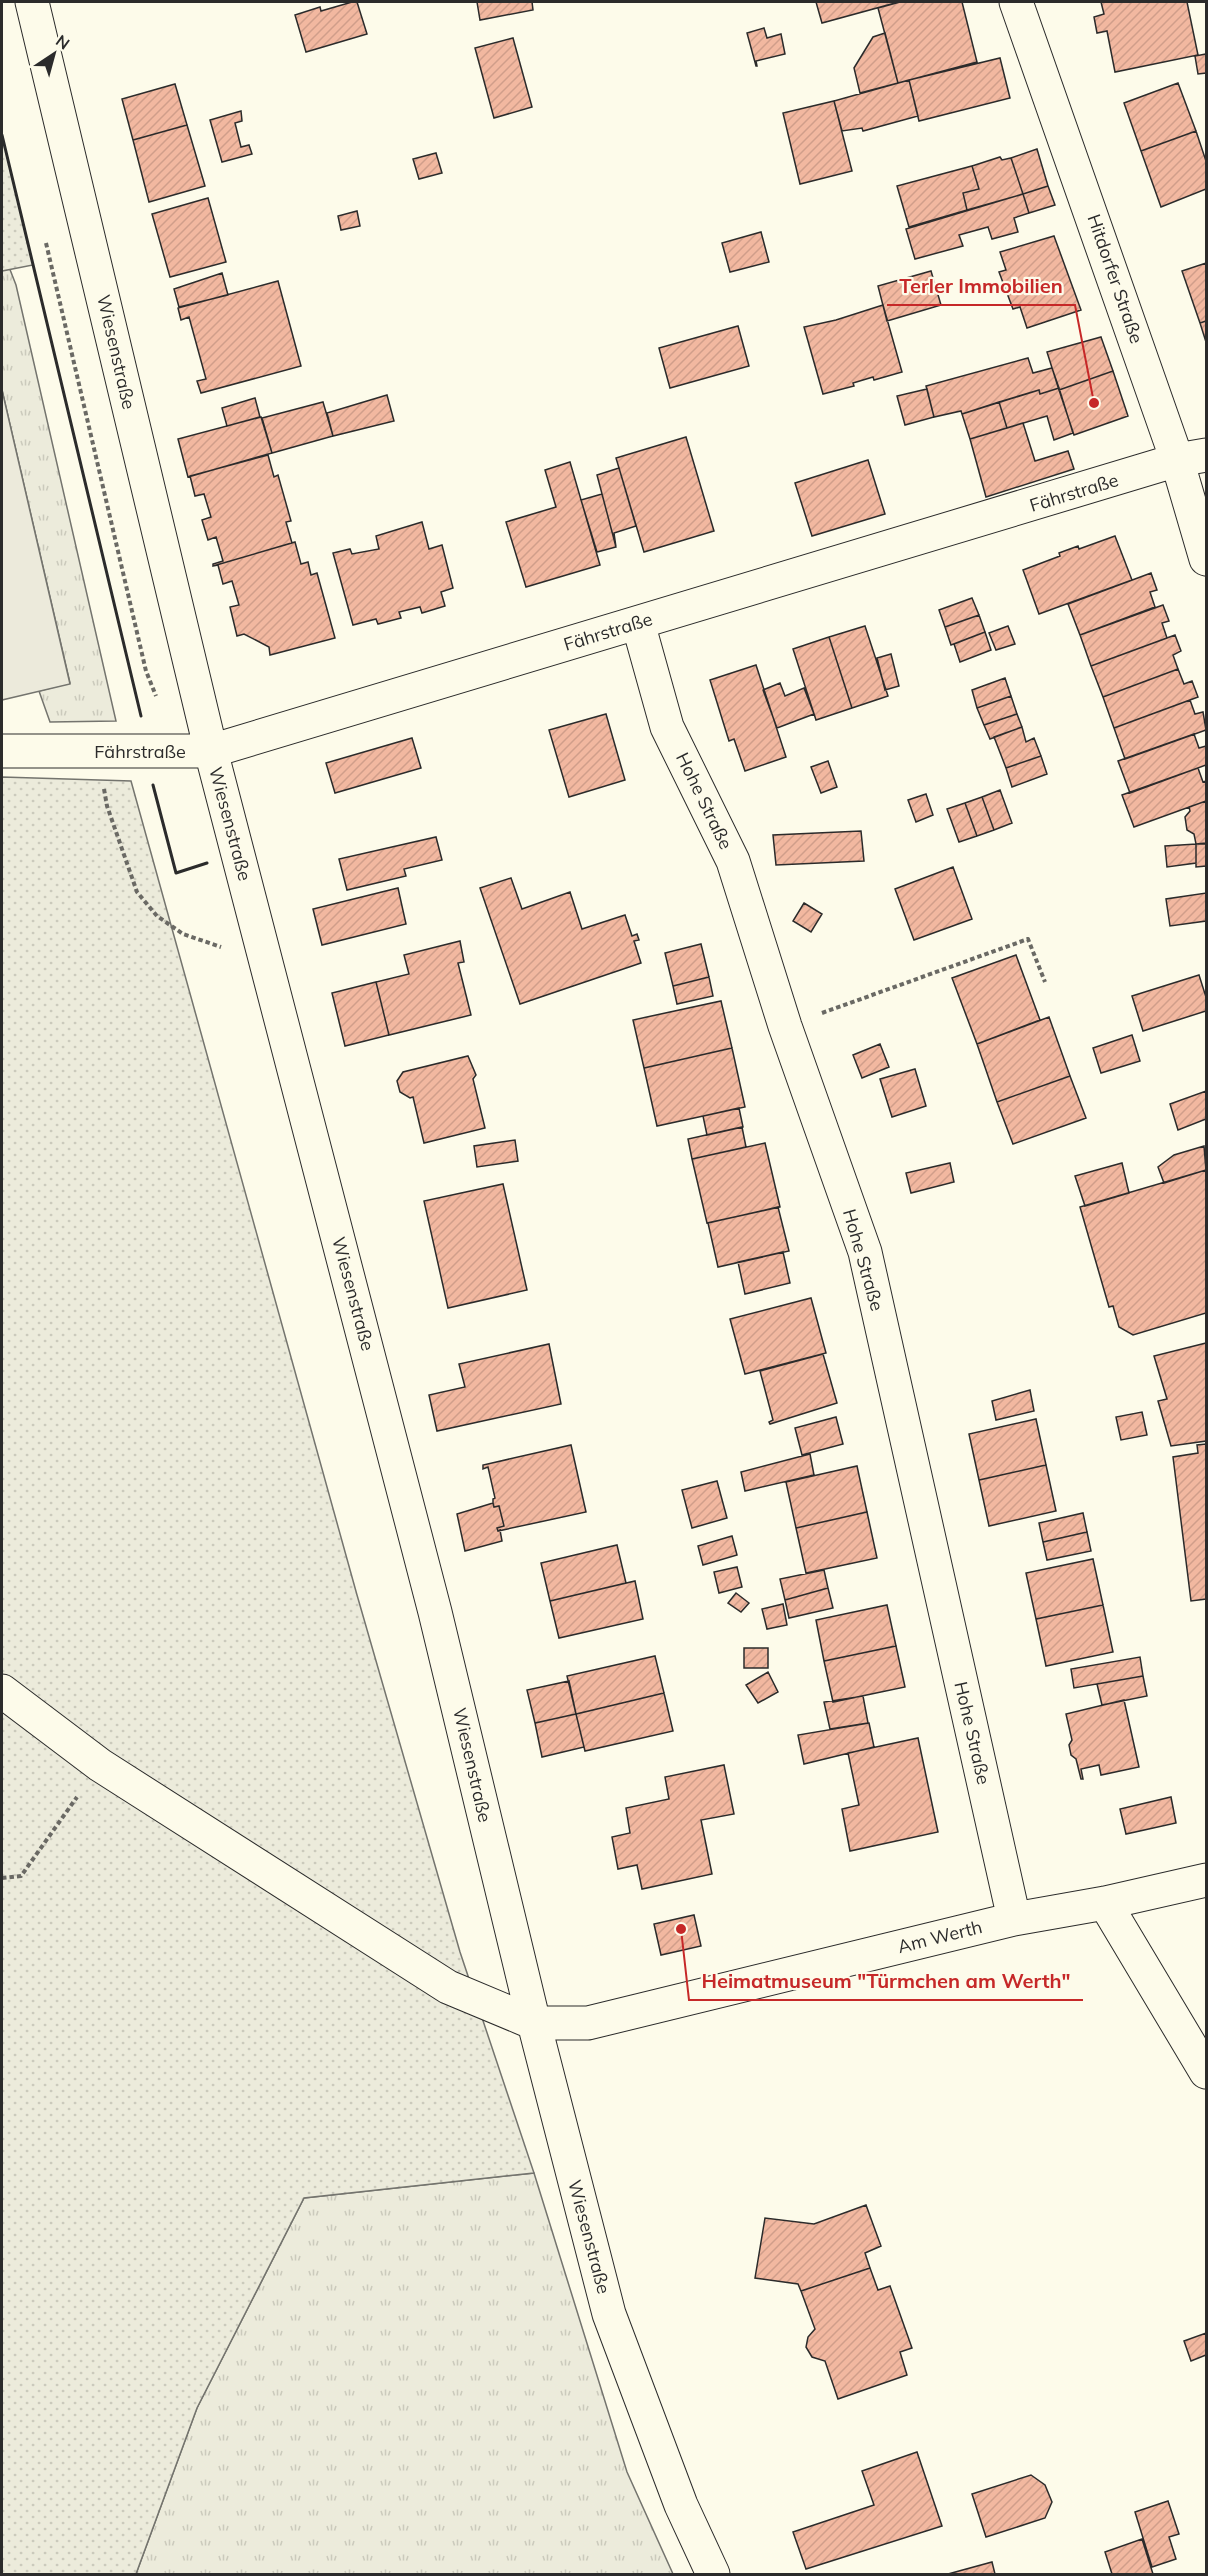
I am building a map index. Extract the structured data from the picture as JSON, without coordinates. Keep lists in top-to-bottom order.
{
  "streets": {
    "street": [
      "Hitdorfer Straße",
      "Wiesenstraße",
      "Fährstraße",
      "Hohe Straße",
      "Am Werth"
    ]
  },
  "crossings": [
    ["Hitdorfer Straße", "Fährstraße"],
    ["Wiesenstraße", "Fährstraße"],
    ["Wiesenstraße", "Am Werth"],
    ["Fährstraße", "Hohe Straße"],
    ["Hohe Straße", "Am Werth"]
  ],
  "places": ["Terler Immobilien", "Heimatmuseum \"Türmchen am Werth\""],
  "north": "top right"
}
